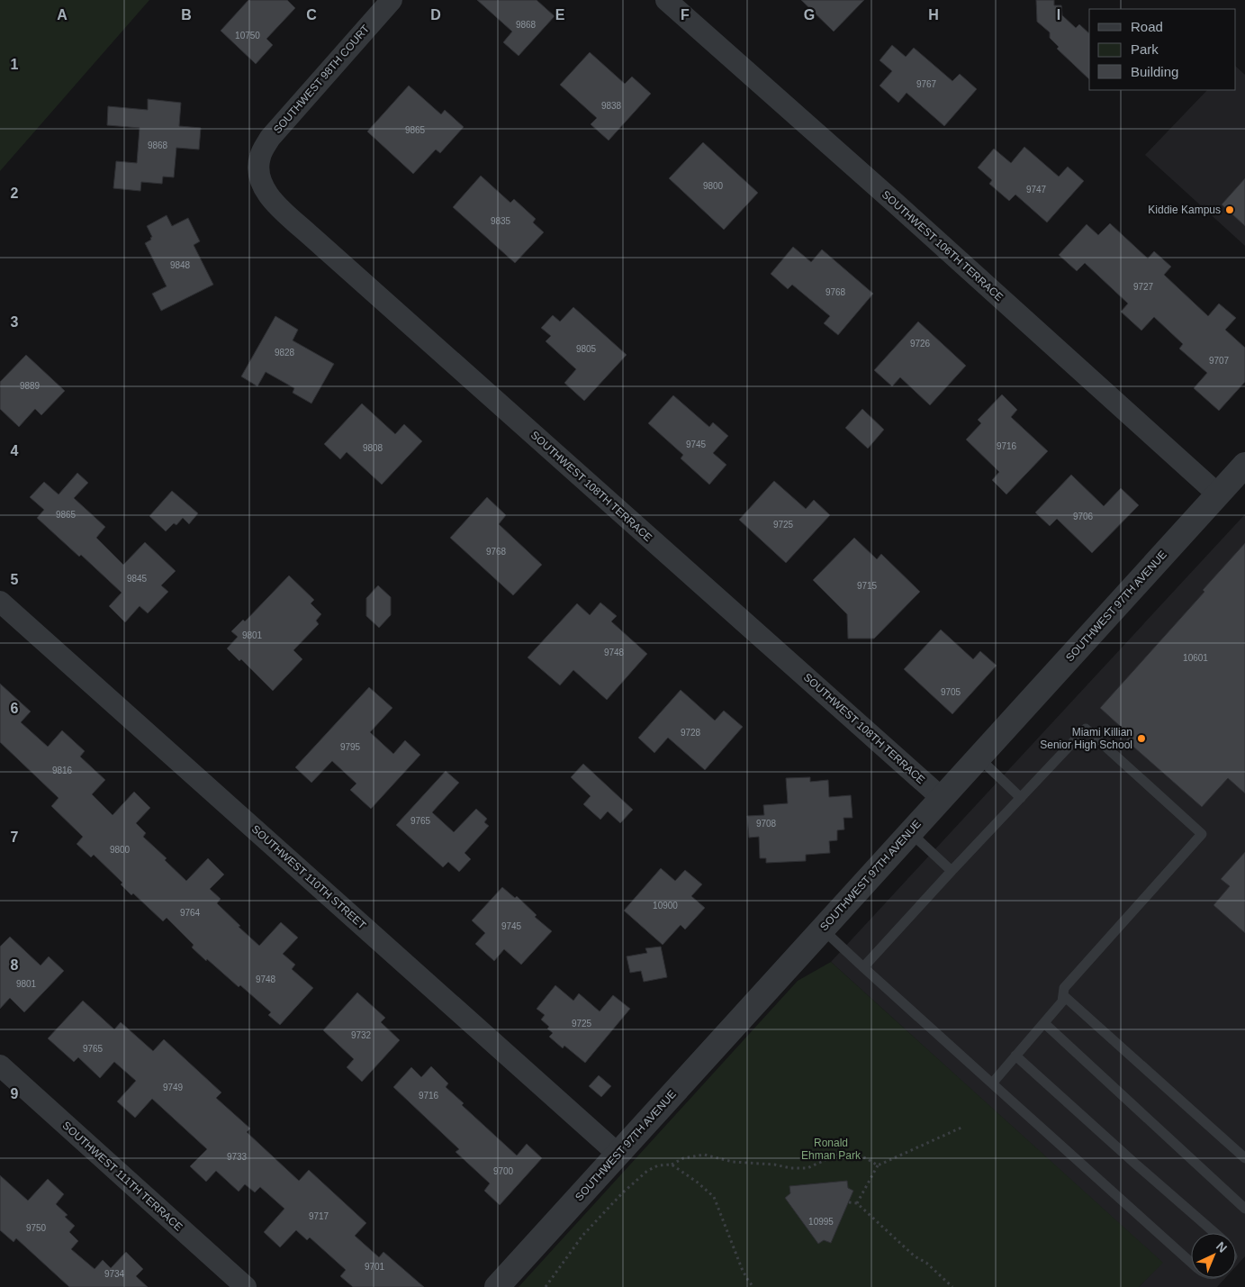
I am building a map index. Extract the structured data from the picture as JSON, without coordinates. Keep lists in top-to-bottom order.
{
  "streets": {
    "street": [
      "SOUTHWEST 98TH COURT",
      "SOUTHWEST 106TH TERRACE",
      "SOUTHWEST 108TH TERRACE",
      "SOUTHWEST 97TH AVENUE",
      "SOUTHWEST 110TH STREET",
      "SOUTHWEST 111TH TERRACE"
    ]
  },
  "crossings": [
    ["SOUTHWEST 98TH COURT", "SOUTHWEST 108TH TERRACE"],
    ["SOUTHWEST 106TH TERRACE", "SOUTHWEST 97TH AVENUE"],
    ["SOUTHWEST 108TH TERRACE", "SOUTHWEST 97TH AVENUE"],
    ["SOUTHWEST 97TH AVENUE", "SOUTHWEST 110TH STREET"]
  ],
  "parks": ["Ronald Ehman Park"],
  "places": ["Kiddie Kampus", "Miami Killian Senior High School"],
  "house_numbers": [
    "9868",
    "10750",
    "9767",
    "9838",
    "9865",
    "9868",
    "9800",
    "9747",
    "9835",
    "9848",
    "9727",
    "9768",
    "9726",
    "9805",
    "9828",
    "9707",
    "9889",
    "9745",
    "9716",
    "9808",
    "9865",
    "9706",
    "9725",
    "9768",
    "9845",
    "9715",
    "9801",
    "9748",
    "10601",
    "9705",
    "9728",
    "9795",
    "9816",
    "9765",
    "9708",
    "9800",
    "10900",
    "9764",
    "9745",
    "9748",
    "9801",
    "9725",
    "9732",
    "9765",
    "9749",
    "9716",
    "9733",
    "9700",
    "9717",
    "10995",
    "9750",
    "9701",
    "9734"
  ],
  "legend": ["Road", "Park", "Building"],
  "north": "top right",
  "grid": {
    "columns": [
      "A",
      "B",
      "C",
      "D",
      "E",
      "F",
      "G",
      "H",
      "I"
    ],
    "rows": [
      "1",
      "2",
      "3",
      "4",
      "5",
      "6",
      "7",
      "8",
      "9"
    ]
  }
}
